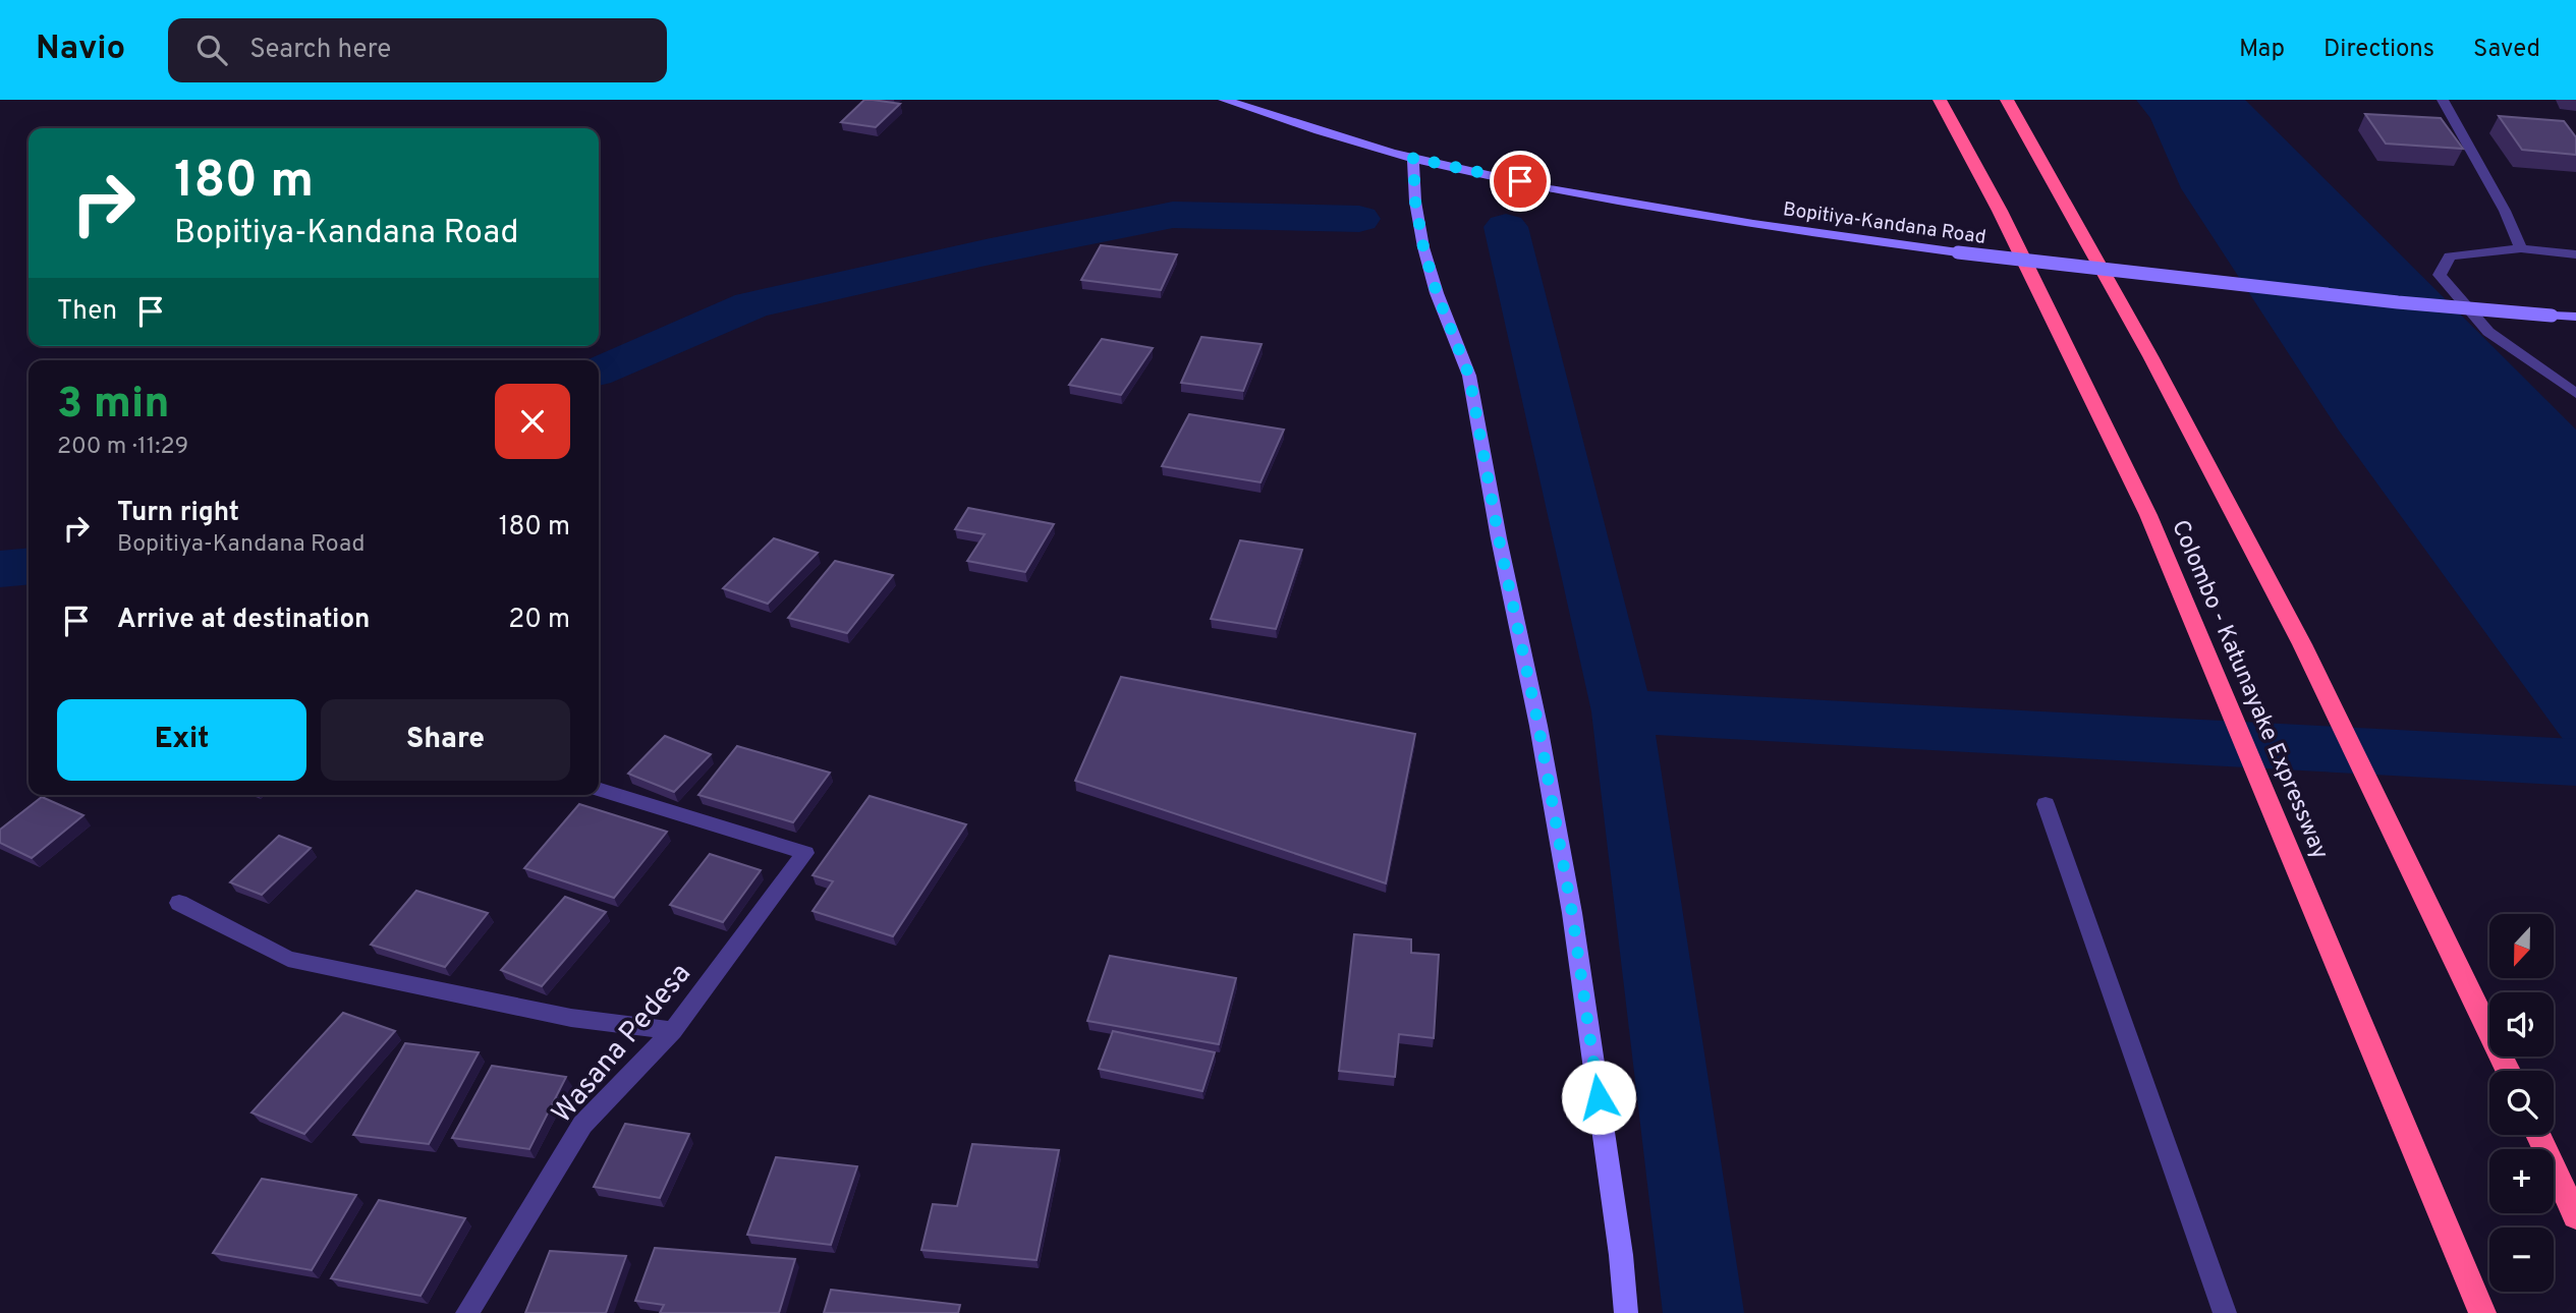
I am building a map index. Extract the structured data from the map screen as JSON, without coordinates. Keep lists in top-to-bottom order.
{
  "streets": {
    "highway": ["Colombo - Katunayake Expressway"],
    "street": ["Bopitiya-Kandana Road", "Wasana Pedesa"]
  },
  "north": "bottom",
  "page": {
    "header": "Navio",
    "search": "Search here",
    "nav": ["Map", "Directions", "Saved"],
    "turn": ["180 m", "Bopitiya-Kandana Road"],
    "then": "Then",
    "heading": ["3 min", "200 m · 11:29"],
    "list": [
      {
        "name": "Turn right",
        "note": "Bopitiya-Kandana Road",
        "value": "180 m"
      },
      {
        "name": "Arrive at destination",
        "value": "20 m"
      }
    ],
    "buttons": ["Exit", "Share"],
    "map_buttons": ["+", "−"]
  }
}
